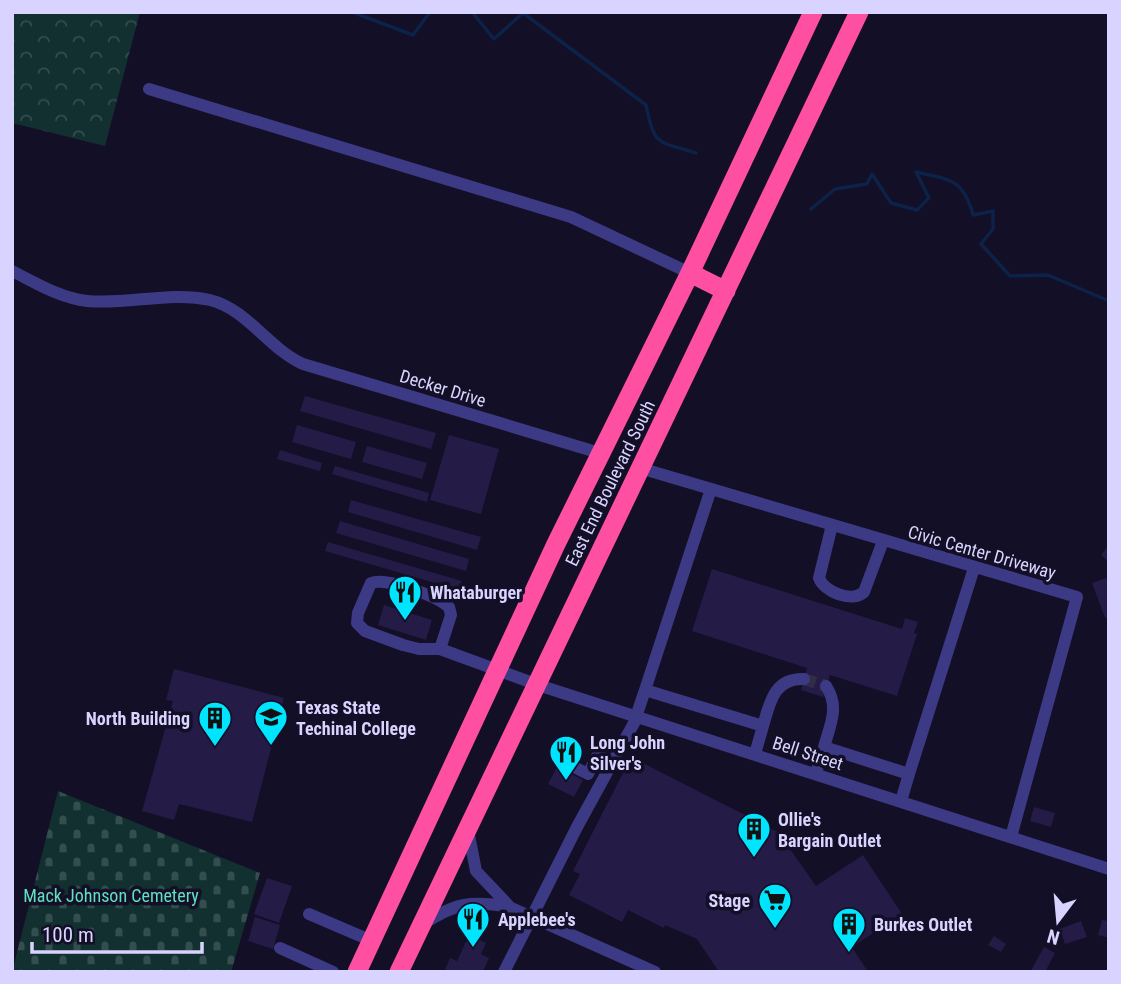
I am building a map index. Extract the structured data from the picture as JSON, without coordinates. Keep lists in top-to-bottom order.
{
  "streets": {
    "highway": ["East End Boulevard South"],
    "street": ["Decker Drive", "Civic Center Driveway", "Bell Street"]
  },
  "crossings": [
    ["Decker Drive", "East End Boulevard South"],
    ["East End Boulevard South", "Civic Center Driveway"],
    ["East End Boulevard South", "Bell Street"],
    ["Civic Center Driveway", "Bell Street"]
  ],
  "parks": ["Mack Johnson Cemetery"],
  "places": {
    "restaurant": ["Whataburger", "Long John Silver's", "Applebee's"],
    "school or university": ["Texas State Techinal College"],
    "building": ["North Building", "Ollie's Bargain Outlet", "Burkes Outlet"],
    "supermarket": ["Stage"]
  },
  "scale_bar": "100 m",
  "north": "bottom"
}
